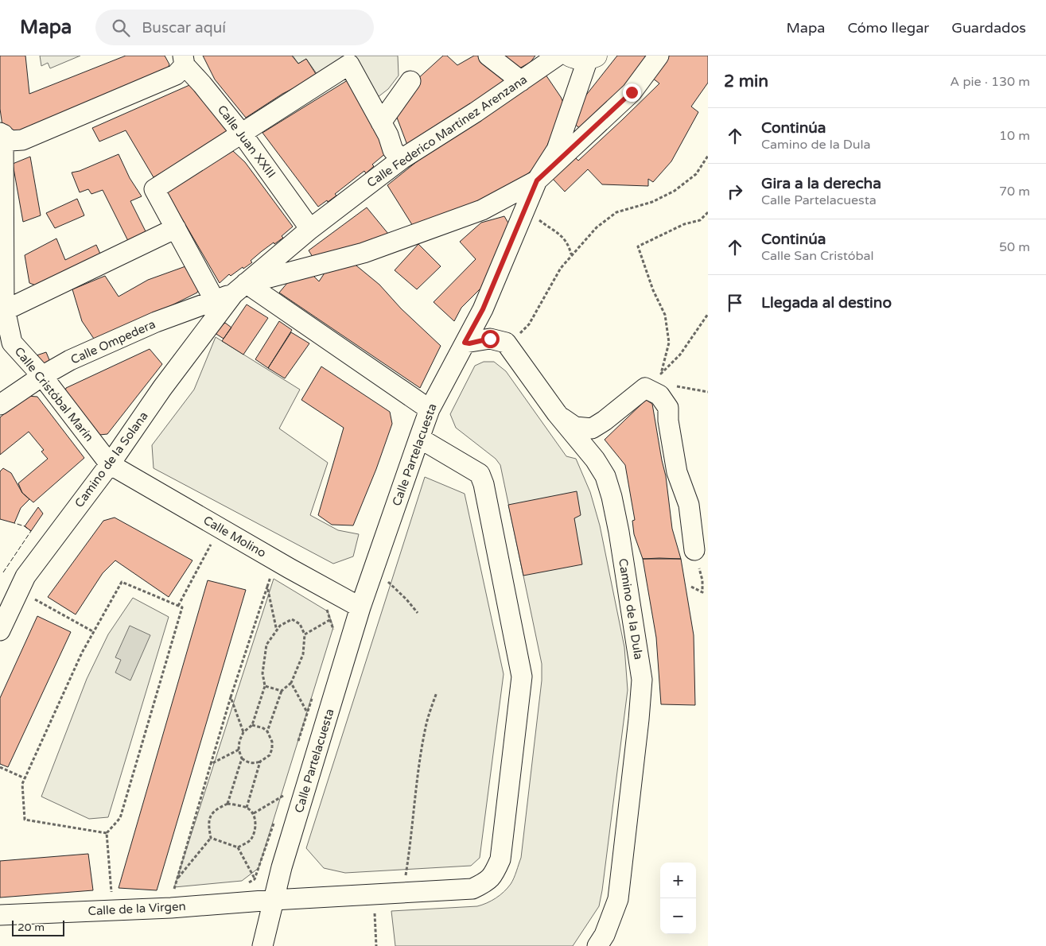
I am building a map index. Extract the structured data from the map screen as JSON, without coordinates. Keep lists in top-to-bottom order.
{
  "streets": {
    "street": [
      "Calle Federico Martínez Arenzana",
      "Calle Juan XXIII",
      "Calle Ompedera",
      "Calle Cristóbal Marín",
      "Calle Partelacuesta",
      "Camino de la Solana",
      "Calle Molino",
      "Camino de la Dula",
      "Calle de la Virgen"
    ]
  },
  "crossings": [
    ["Calle Federico Martínez Arenzana", "Calle Juan XXIII"],
    ["Calle Federico Martínez Arenzana", "Calle Ompedera"],
    ["Calle Federico Martínez Arenzana", "Camino de la Solana"],
    ["Calle Ompedera", "Calle Cristóbal Marín"],
    ["Calle Ompedera", "Camino de la Solana"],
    ["Calle Cristóbal Marín", "Camino de la Solana"],
    ["Calle Cristóbal Marín", "Calle Molino"],
    ["Calle Partelacuesta", "Calle Molino"],
    ["Calle Partelacuesta", "Calle de la Virgen"],
    ["Camino de la Solana", "Calle Molino"]
  ],
  "scale_bar": "20 m",
  "page": {
    "header": "Mapa",
    "search": "Buscar aquí",
    "nav": ["Mapa", "Cómo llegar", "Guardados"],
    "heading": ["2 min", "A pie · 130 m"],
    "list": [
      ["Continúa", "Camino de la Dula", "10 m"],
      ["Gira a la derecha", "Calle Partelacuesta", "70 m"],
      ["Continúa", "Calle San Cristóbal", "50 m"],
      "Llegada al destino"
    ],
    "map_buttons": ["+", "−"],
    "scale": "20 m"
  }
}
